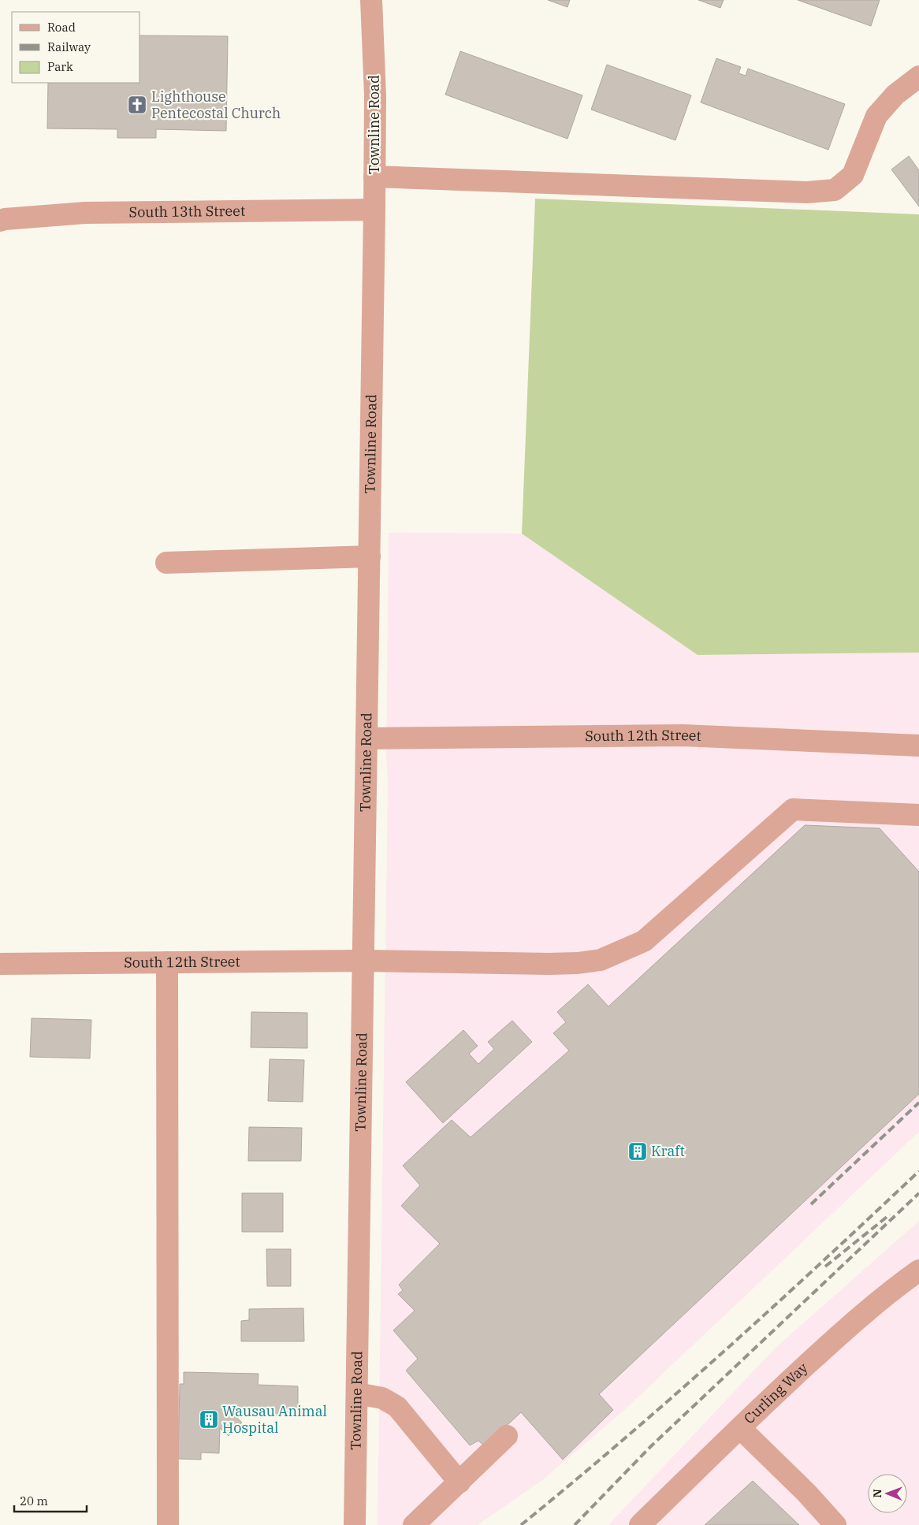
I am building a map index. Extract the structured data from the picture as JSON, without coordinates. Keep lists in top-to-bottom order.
{
  "streets": {
    "street": [
      "Townline Road",
      "South 13th Street",
      "South 12th Street",
      "Curling Way"
    ]
  },
  "crossings": [
    ["Townline Road", "South 13th Street"],
    ["Townline Road", "South 12th Street"]
  ],
  "places": {
    "church": ["Lighthouse Pentecostal Church"],
    "building": ["Kraft", "Wausau Animal Hospital"]
  },
  "legend": ["Road", "Railway", "Park"],
  "scale_bar": "20 m",
  "north": "left"
}
